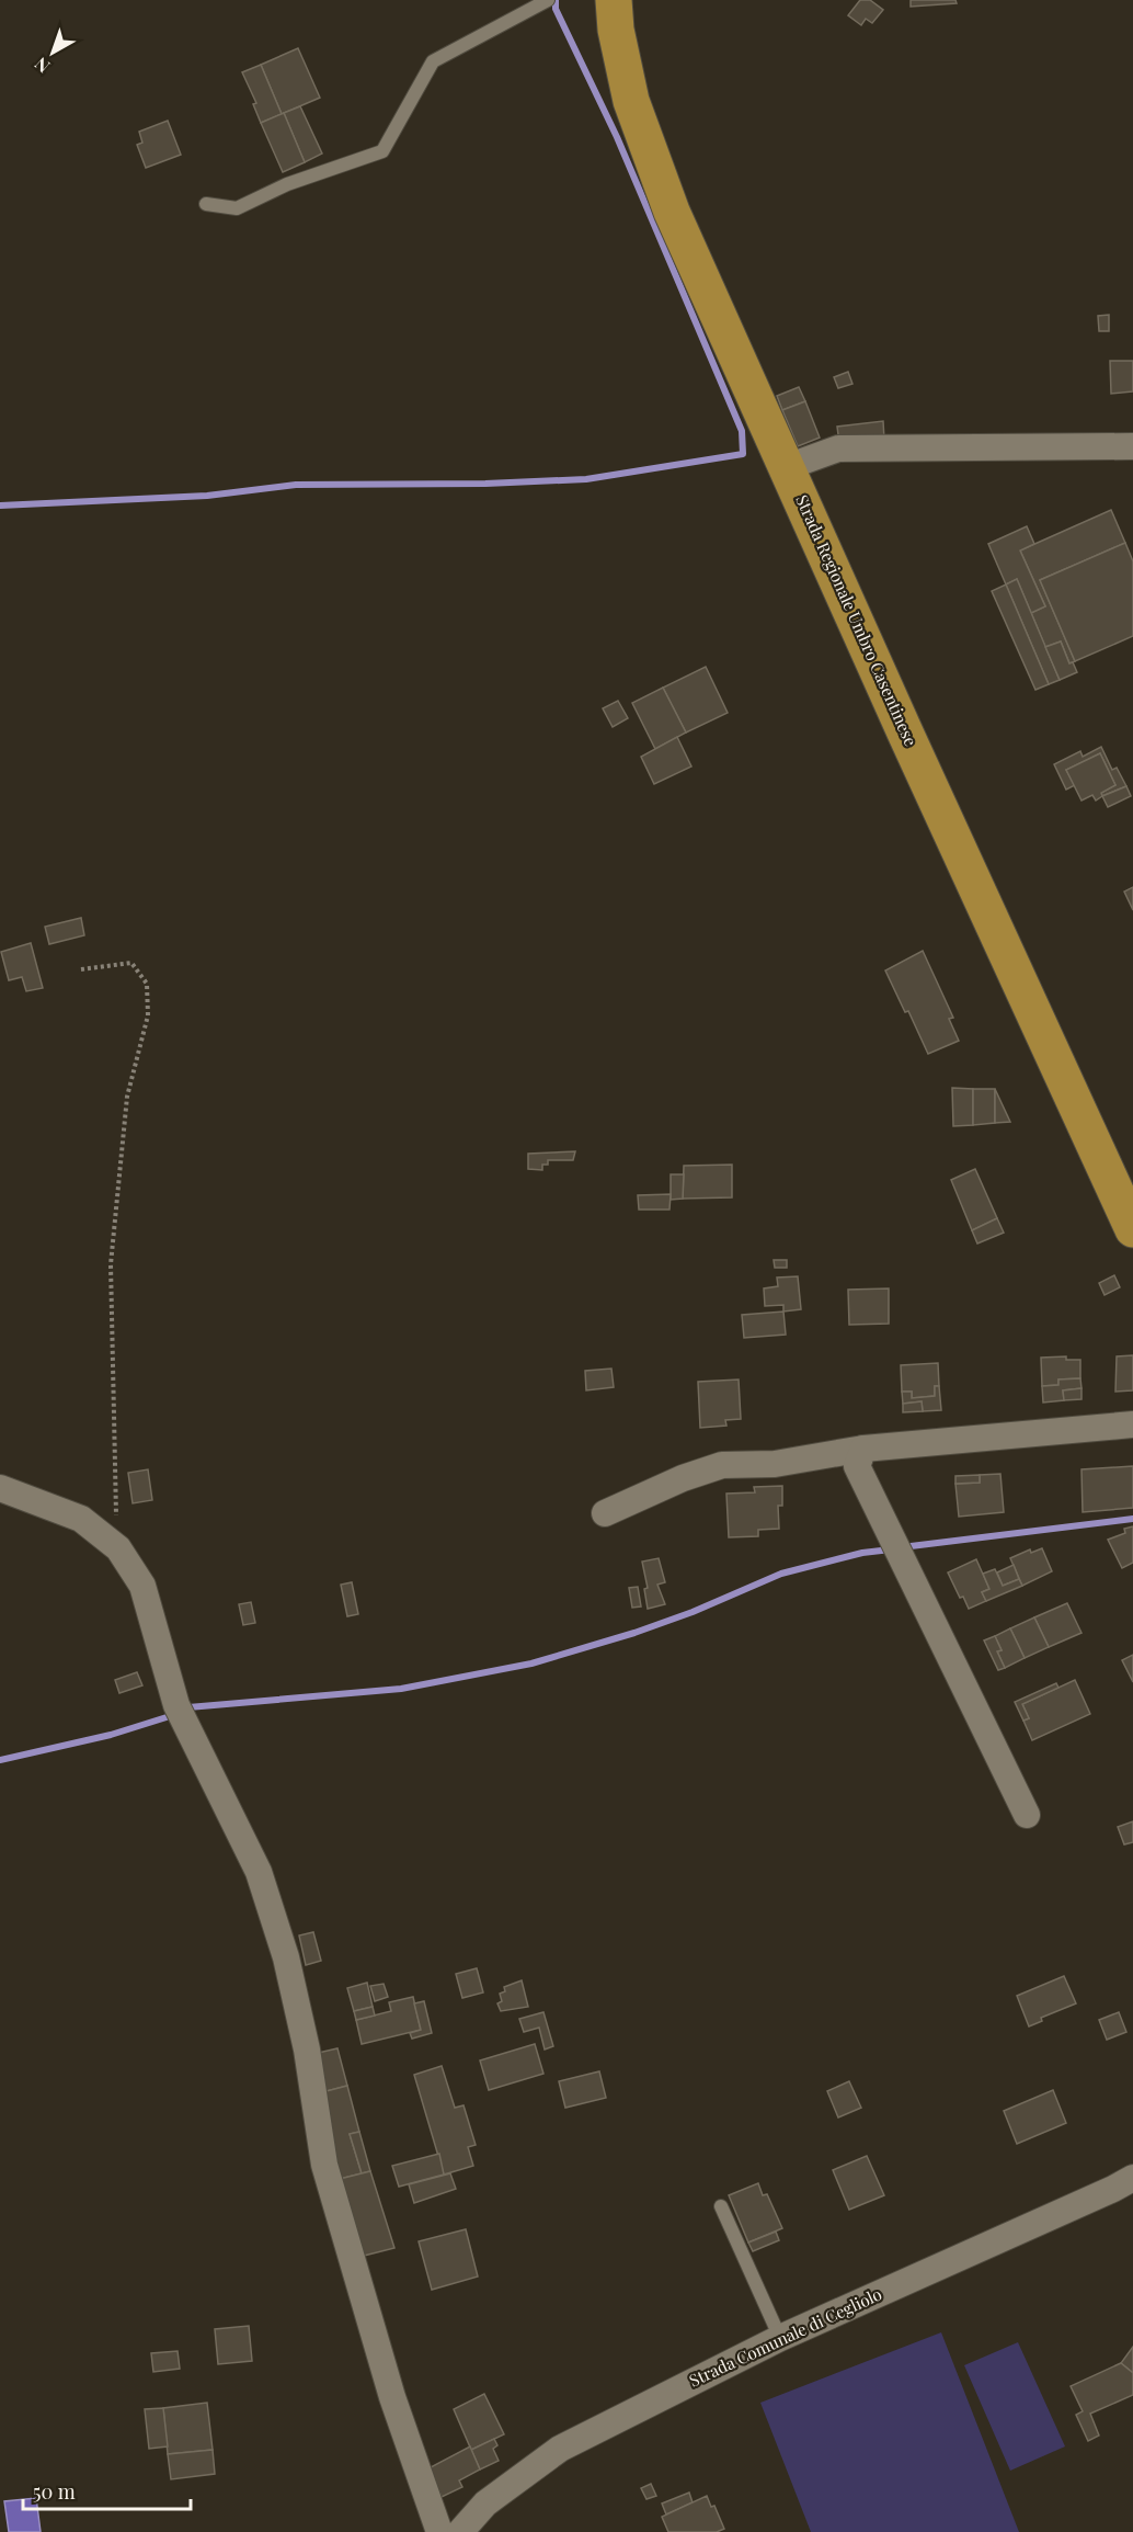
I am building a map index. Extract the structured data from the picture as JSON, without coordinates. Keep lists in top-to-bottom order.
{
  "streets": {
    "main road": ["Strada Regionale Umbro Casentinese"],
    "street": ["Strada Comunale di Cegliolo"]
  },
  "scale_bar": "50 m",
  "north": "bottom left"
}
